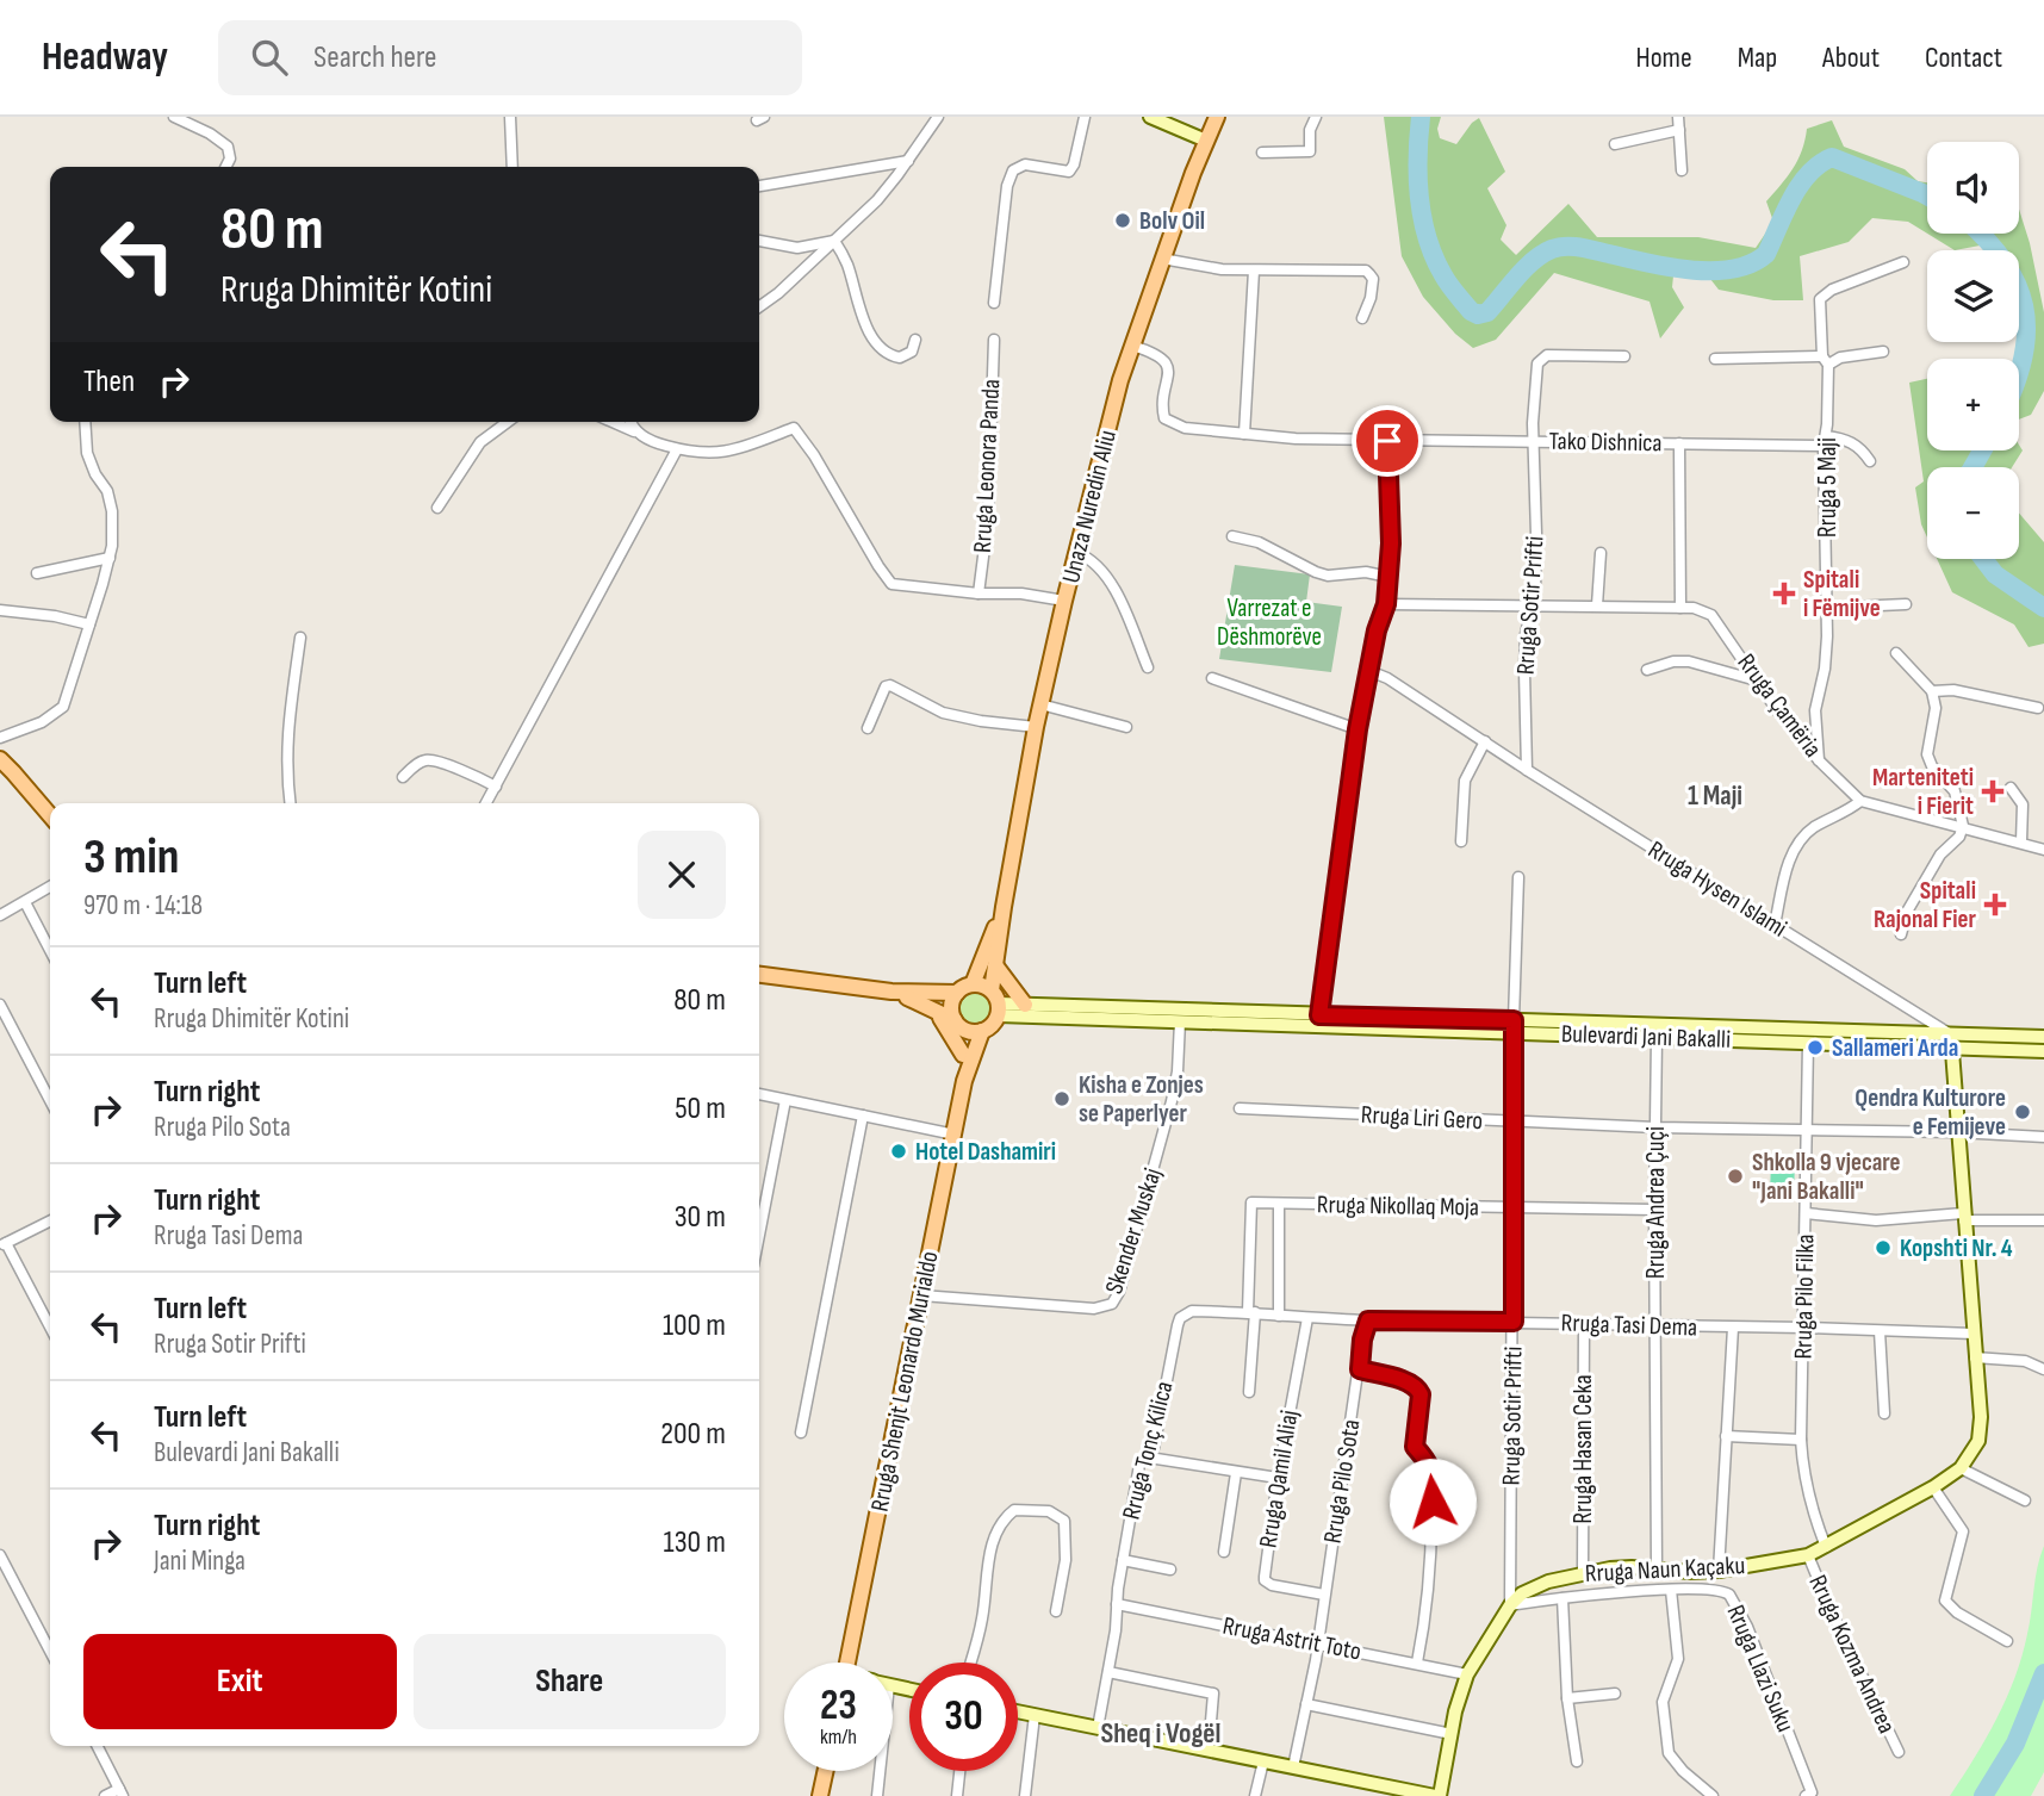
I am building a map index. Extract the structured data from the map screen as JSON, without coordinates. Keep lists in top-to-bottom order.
{
  "streets": {
    "main road": [
      "Unaza Nuredin Aliu",
      "Bulevardi Jani Bakalli",
      "Rruga Shenjt Leonardo Murialdo",
      "Rruga Naun Kaçaku"
    ],
    "street": [
      "Tako Dishnica",
      "Rruga Leonora Panda",
      "Rruga 5 Maji",
      "Rruga Sotir Prifti",
      "Rruga Çamëria",
      "Rruga Hysen Islami",
      "Rruga Liri Gero",
      "Rruga Andrea Çuçi",
      "Rruga Nikollaq Moja",
      "Skender Muskaj",
      "Rruga Pilo Filka",
      "Rruga Tasi Dema",
      "Rruga Hasan Ceka",
      "Rruga Tonç Kilica",
      "Rruga Qamil Aliaj",
      "Rruga Pilo Sota",
      "Rruga Astrit Toto",
      "Rruga Kozma Andrea",
      "Rruga Llazi Suku"
    ]
  },
  "crossings": [
    ["Tako Dishnica", "Rruga 5 Maji"],
    ["Tako Dishnica", "Unaza Nuredin Aliu"],
    ["Tako Dishnica", "Rruga Sotir Prifti"],
    ["Rruga 5 Maji", "Rruga Çamëria"],
    ["Unaza Nuredin Aliu", "Bulevardi Jani Bakalli"],
    ["Unaza Nuredin Aliu", "Rruga Shenjt Leonardo Murialdo"],
    ["Rruga Sotir Prifti", "Rruga Çamëria"],
    ["Rruga Sotir Prifti", "Rruga Hysen Islami"],
    ["Rruga Sotir Prifti", "Bulevardi Jani Bakalli"],
    ["Rruga Sotir Prifti", "Rruga Liri Gero"],
    ["Rruga Sotir Prifti", "Rruga Nikollaq Moja"],
    ["Rruga Sotir Prifti", "Rruga Tasi Dema"],
    ["Rruga Sotir Prifti", "Rruga Naun Kaçaku"],
    ["Rruga Sotir Prifti", "Rruga Llazi Suku"],
    ["Rruga Hysen Islami", "Bulevardi Jani Bakalli"],
    ["Rruga Hysen Islami", "Rruga Naun Kaçaku"],
    ["Bulevardi Jani Bakalli", "Rruga Andrea Çuçi"],
    ["Bulevardi Jani Bakalli", "Skender Muskaj"],
    ["Bulevardi Jani Bakalli", "Rruga Pilo Filka"],
    ["Bulevardi Jani Bakalli", "Rruga Shenjt Leonardo Murialdo"],
    ["Bulevardi Jani Bakalli", "Rruga Naun Kaçaku"],
    ["Rruga Liri Gero", "Rruga Andrea Çuçi"],
    ["Rruga Liri Gero", "Rruga Pilo Filka"],
    ["Rruga Andrea Çuçi", "Rruga Nikollaq Moja"],
    ["Rruga Andrea Çuçi", "Rruga Tasi Dema"],
    ["Rruga Andrea Çuçi", "Rruga Naun Kaçaku"],
    ["Rruga Nikollaq Moja", "Rruga Tasi Dema"],
    ["Rruga Nikollaq Moja", "Rruga Tonç Kilica"],
    ["Skender Muskaj", "Rruga Shenjt Leonardo Murialdo"],
    ["Rruga Pilo Filka", "Rruga Tasi Dema"],
    ["Rruga Pilo Filka", "Rruga Naun Kaçaku"],
    ["Rruga Tasi Dema", "Rruga Hasan Ceka"],
    ["Rruga Tasi Dema", "Rruga Tonç Kilica"],
    ["Rruga Tasi Dema", "Rruga Qamil Aliaj"],
    ["Rruga Tasi Dema", "Rruga Pilo Sota"],
    ["Rruga Tasi Dema", "Rruga Naun Kaçaku"],
    ["Rruga Hasan Ceka", "Rruga Naun Kaçaku"],
    ["Rruga Tonç Kilica", "Rruga Astrit Toto"],
    ["Rruga Qamil Aliaj", "Rruga Pilo Sota"],
    ["Rruga Pilo Sota", "Rruga Astrit Toto"],
    ["Rruga Naun Kaçaku", "Rruga Astrit Toto"],
    ["Rruga Naun Kaçaku", "Rruga Kozma Andrea"],
    ["Rruga Naun Kaçaku", "Rruga Llazi Suku"]
  ],
  "districts": ["1 Maji", "Sheq i Vogël"],
  "parks": ["Varrezat e Dëshmorëve"],
  "places": {
    "other": [
      "Bolv Oil",
      "Sallameri Arda",
      "Kisha e Zonjes se Paperlyer",
      "Qendra Kulturore e Femijeve",
      "Hotel Dashamiri",
      "Shkolla 9 vjecare \"Jani Bakalli\"",
      "Kopshti Nr. 4"
    ],
    "health": ["Spitali i Fëmijve", "Marteniteti i Fierit", "Spitali Rajonal Fier"]
  },
  "page": {
    "header": "Headway",
    "search": "Search here",
    "nav": [
      "Home",
      "Map",
      "About",
      "Contact"
    ],
    "map_buttons": ["+", "−"],
    "turn": ["80 m", "Rruga Dhimitër Kotini"],
    "then": "Then",
    "heading": ["3 min", "970 m · 14:18"],
    "list": [
      {
        "name": "Turn left",
        "note": "Rruga Dhimitër Kotini",
        "value": "80 m"
      },
      {
        "name": "Turn right",
        "note": "Rruga Pilo Sota",
        "value": "50 m"
      },
      {
        "name": "Turn right",
        "note": "Rruga Tasi Dema",
        "value": "30 m"
      },
      {
        "name": "Turn left",
        "note": "Rruga Sotir Prifti",
        "value": "100 m"
      },
      {
        "name": "Turn left",
        "note": "Bulevardi Jani Bakalli",
        "value": "200 m"
      },
      {
        "name": "Turn right",
        "note": "Jani Minga",
        "value": "130 m"
      }
    ],
    "buttons": ["Exit", "Share"],
    "speed": "23 km/h",
    "limit": "30"
  }
}
